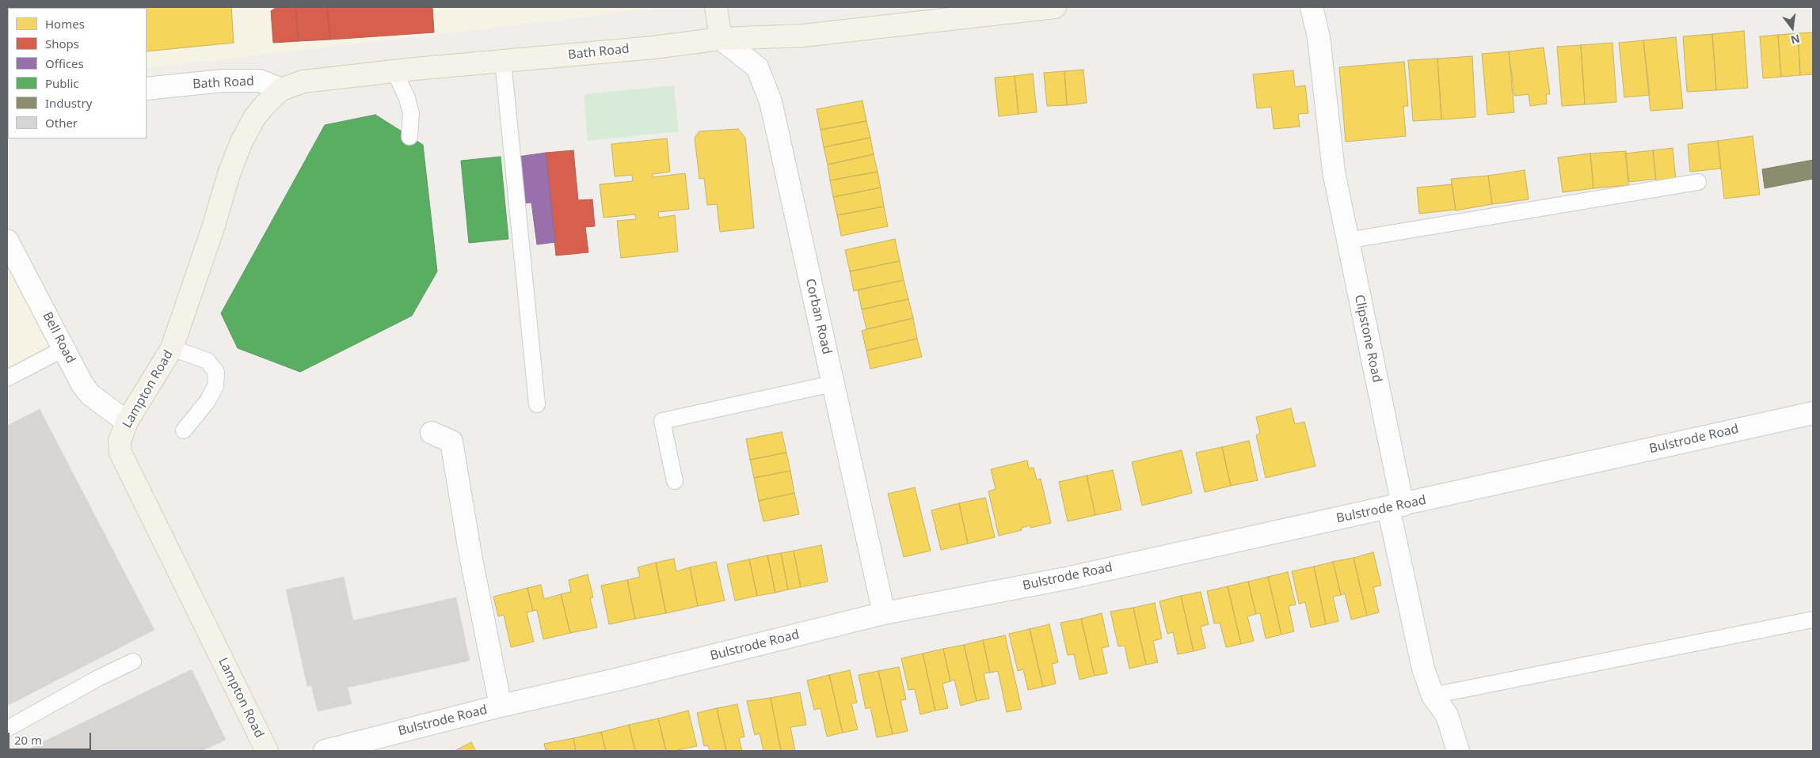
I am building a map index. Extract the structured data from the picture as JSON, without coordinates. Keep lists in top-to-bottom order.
{
  "streets": {
    "main road": ["Bath Road", "Lampton Road"],
    "street": [
      "Corban Road",
      "Bell Road",
      "Clipstone Road",
      "Bulstrode Road"
    ]
  },
  "crossings": [
    ["Bath Road", "Corban Road"],
    ["Bath Road", "Lampton Road"],
    ["Corban Road", "Bulstrode Road"],
    ["Bell Road", "Lampton Road"],
    ["Clipstone Road", "Bulstrode Road"]
  ],
  "legend": [
    "Homes",
    "Shops",
    "Offices",
    "Public",
    "Industry",
    "Other"
  ],
  "scale_bar": "20 m",
  "north": "bottom"
}
